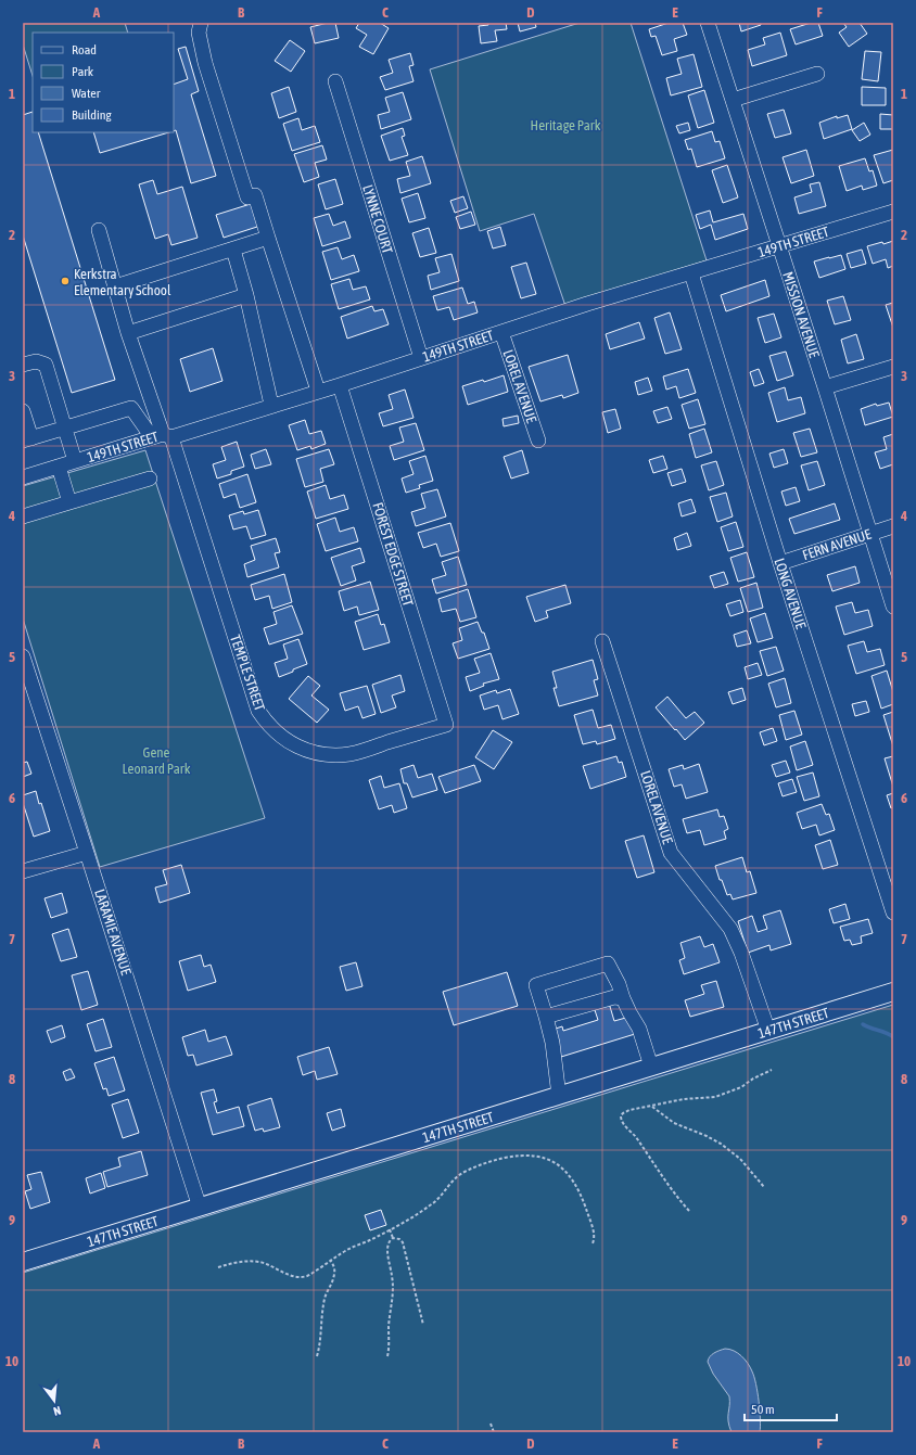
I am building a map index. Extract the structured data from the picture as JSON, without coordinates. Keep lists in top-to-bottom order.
{
  "streets": {
    "main road": ["147TH STREET"],
    "street": [
      "LYNNE COURT",
      "149TH STREET",
      "MISSION AVENUE",
      "LOREL AVENUE",
      "FERN AVENUE",
      "FOREST EDGE STREET",
      "LONG AVENUE",
      "TEMPLE STREET",
      "LARAMIE AVENUE"
    ]
  },
  "crossings": [
    ["LYNNE COURT", "149TH STREET"],
    ["149TH STREET", "MISSION AVENUE"],
    ["149TH STREET", "LOREL AVENUE"],
    ["149TH STREET", "FOREST EDGE STREET"],
    ["149TH STREET", "LONG AVENUE"],
    ["149TH STREET", "TEMPLE STREET"],
    ["MISSION AVENUE", "FERN AVENUE"],
    ["LOREL AVENUE", "147TH STREET"],
    ["FERN AVENUE", "LONG AVENUE"],
    ["FOREST EDGE STREET", "TEMPLE STREET"],
    ["LARAMIE AVENUE", "147TH STREET"]
  ],
  "parks": ["Heritage Park", "Gene Leonard Park"],
  "places": ["Kerkstra Elementary School"],
  "legend": [
    "Road",
    "Park",
    "Water",
    "Building"
  ],
  "scale_bar": "50 m",
  "north": "bottom",
  "grid": {
    "columns": [
      "A",
      "B",
      "C",
      "D",
      "E",
      "F"
    ],
    "rows": [
      "1",
      "2",
      "3",
      "4",
      "5",
      "6",
      "7",
      "8",
      "9",
      "10"
    ]
  }
}
